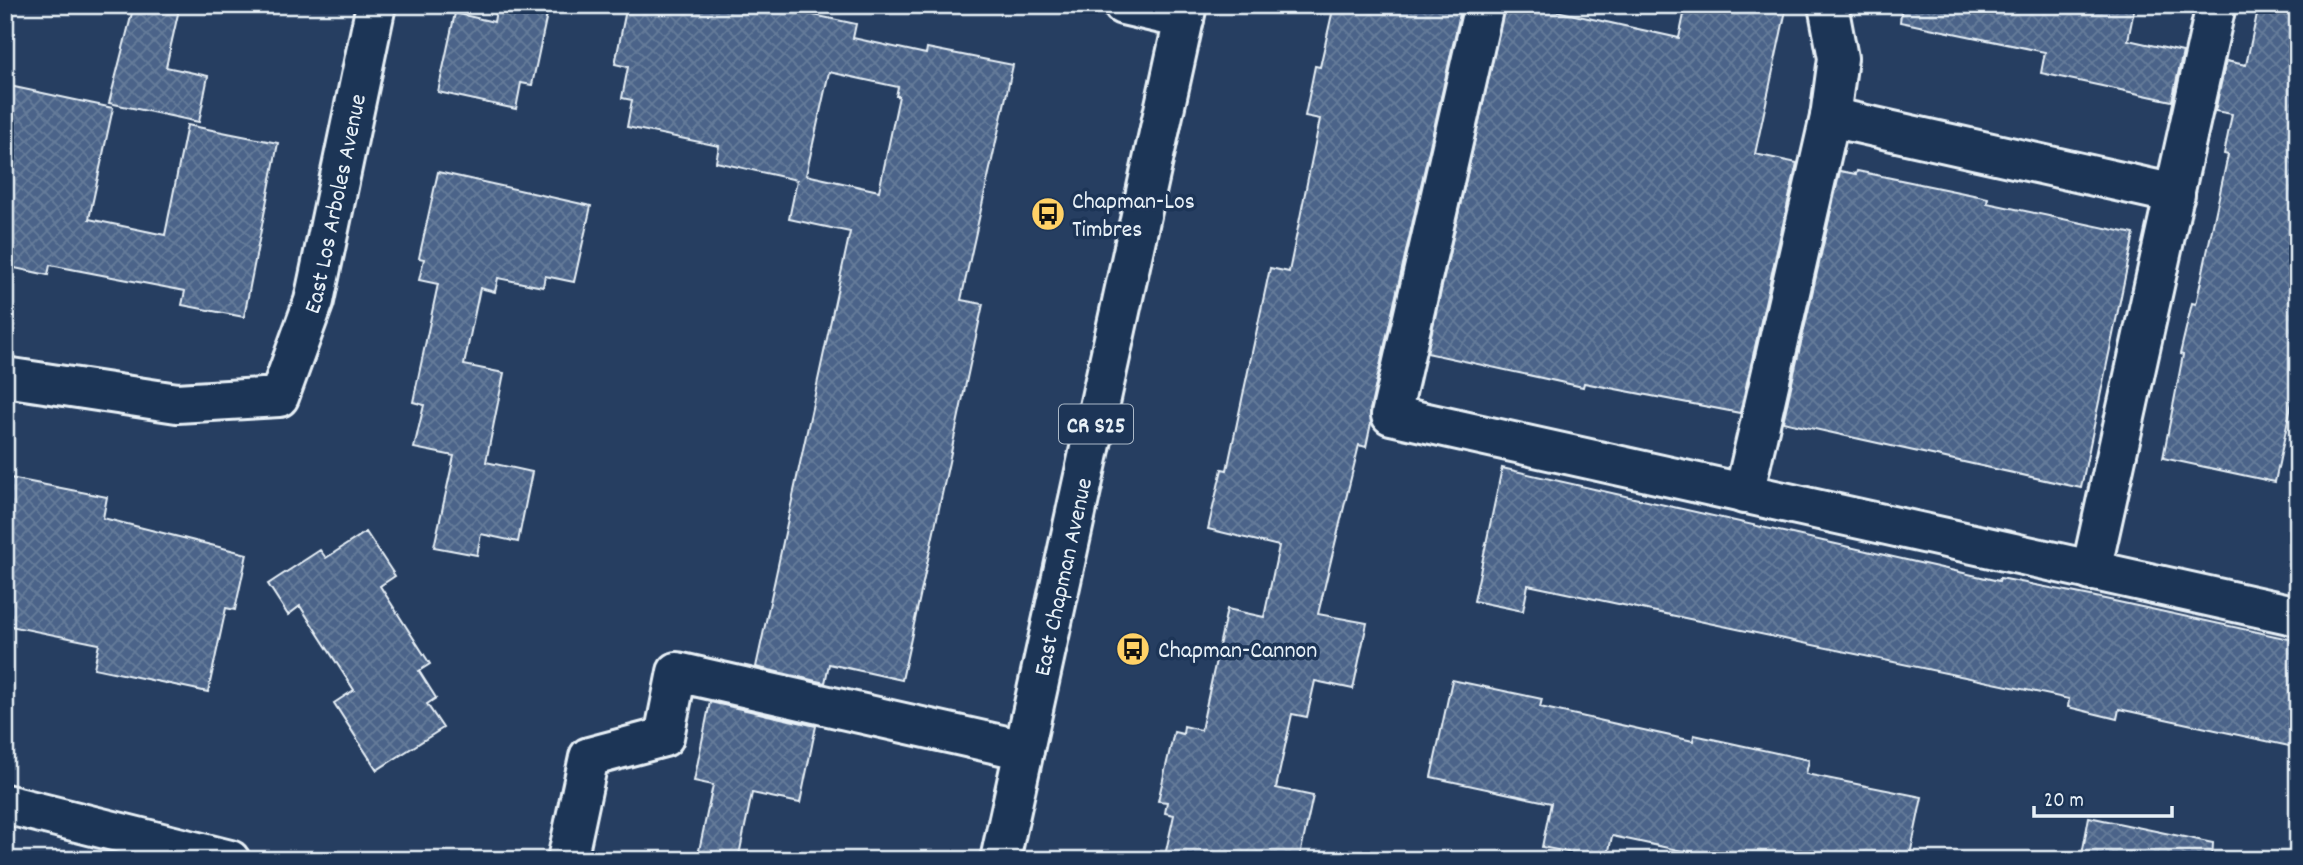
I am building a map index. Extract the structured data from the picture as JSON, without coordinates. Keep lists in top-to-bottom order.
{
  "streets": {
    "main road": ["East Los Arboles Avenue", "CR S25", "East Chapman Avenue"]
  },
  "places": {
    "bus stop": ["Chapman-Los Timbres", "Chapman-Cannon"]
  },
  "scale_bar": "20 m"
}
